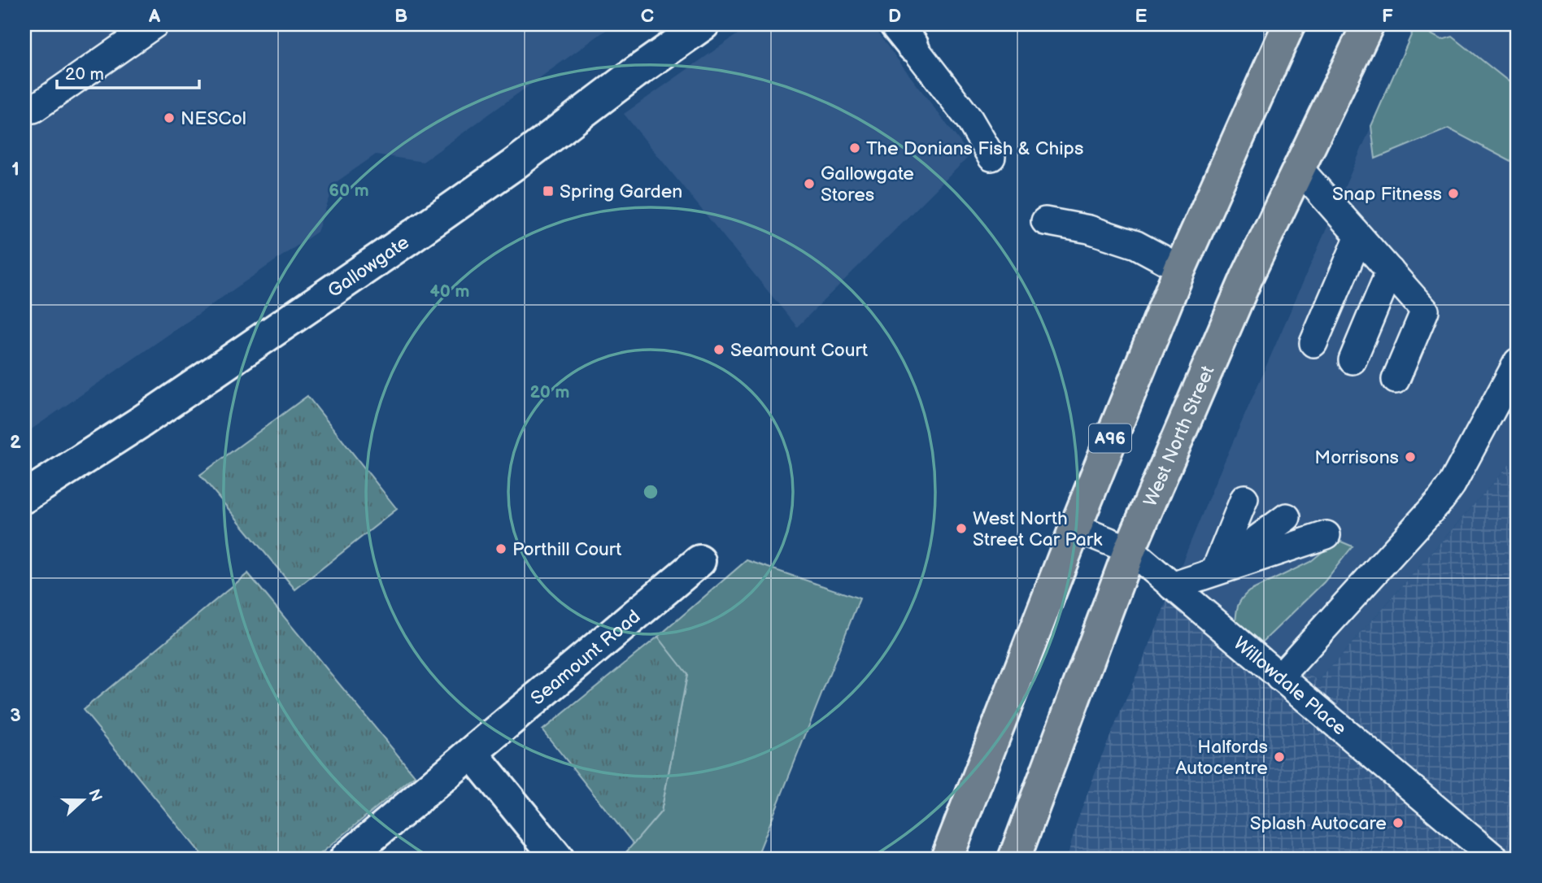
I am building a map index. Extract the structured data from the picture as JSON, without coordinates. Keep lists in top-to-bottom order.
{
  "streets": {
    "main road": ["West North Street", "A96"],
    "street": ["Gallowgate", "Seamount Road"],
    "lane": ["Willowdale Place"]
  },
  "crossings": [
    ["West North Street", "Willowdale Place"],
    ["A96", "Willowdale Place"]
  ],
  "places": {
    "other": [
      "NESCol",
      "The Donians Fish & Chips",
      "Gallowgate Stores",
      "Snap Fitness",
      "Seamount Court",
      "Morrisons",
      "West North Street Car Park",
      "Porthill Court",
      "Halfords Autocentre",
      "Splash Autocare"
    ],
    "transit": ["Spring Garden"]
  },
  "scale_bar": "20 m",
  "north": "right",
  "grid": {
    "columns": [
      "A",
      "B",
      "C",
      "D",
      "E",
      "F"
    ],
    "rows": ["1", "2", "3"]
  },
  "rings": ["60 m", "40 m", "20 m"]
}
